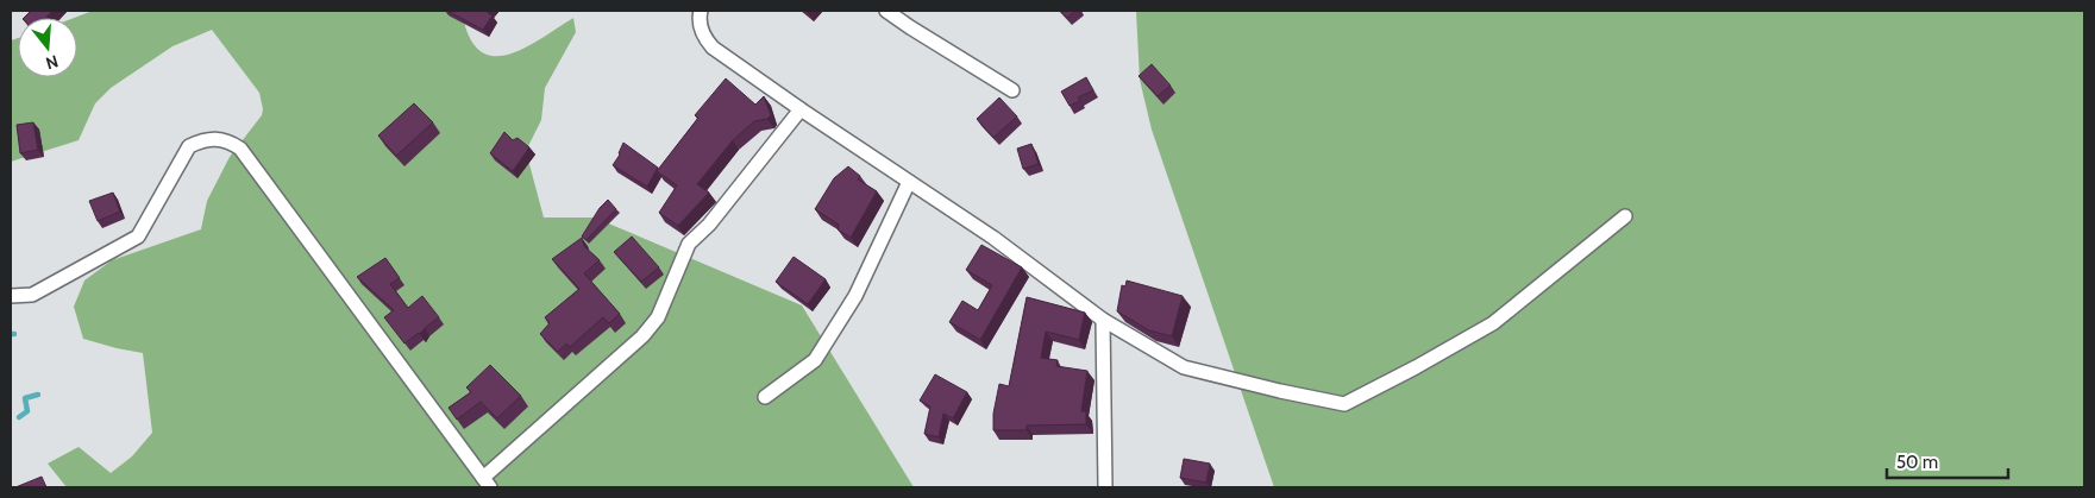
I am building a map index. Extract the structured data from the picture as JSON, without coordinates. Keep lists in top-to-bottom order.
{
  "scale_bar": "50 m",
  "north": "bottom"
}
